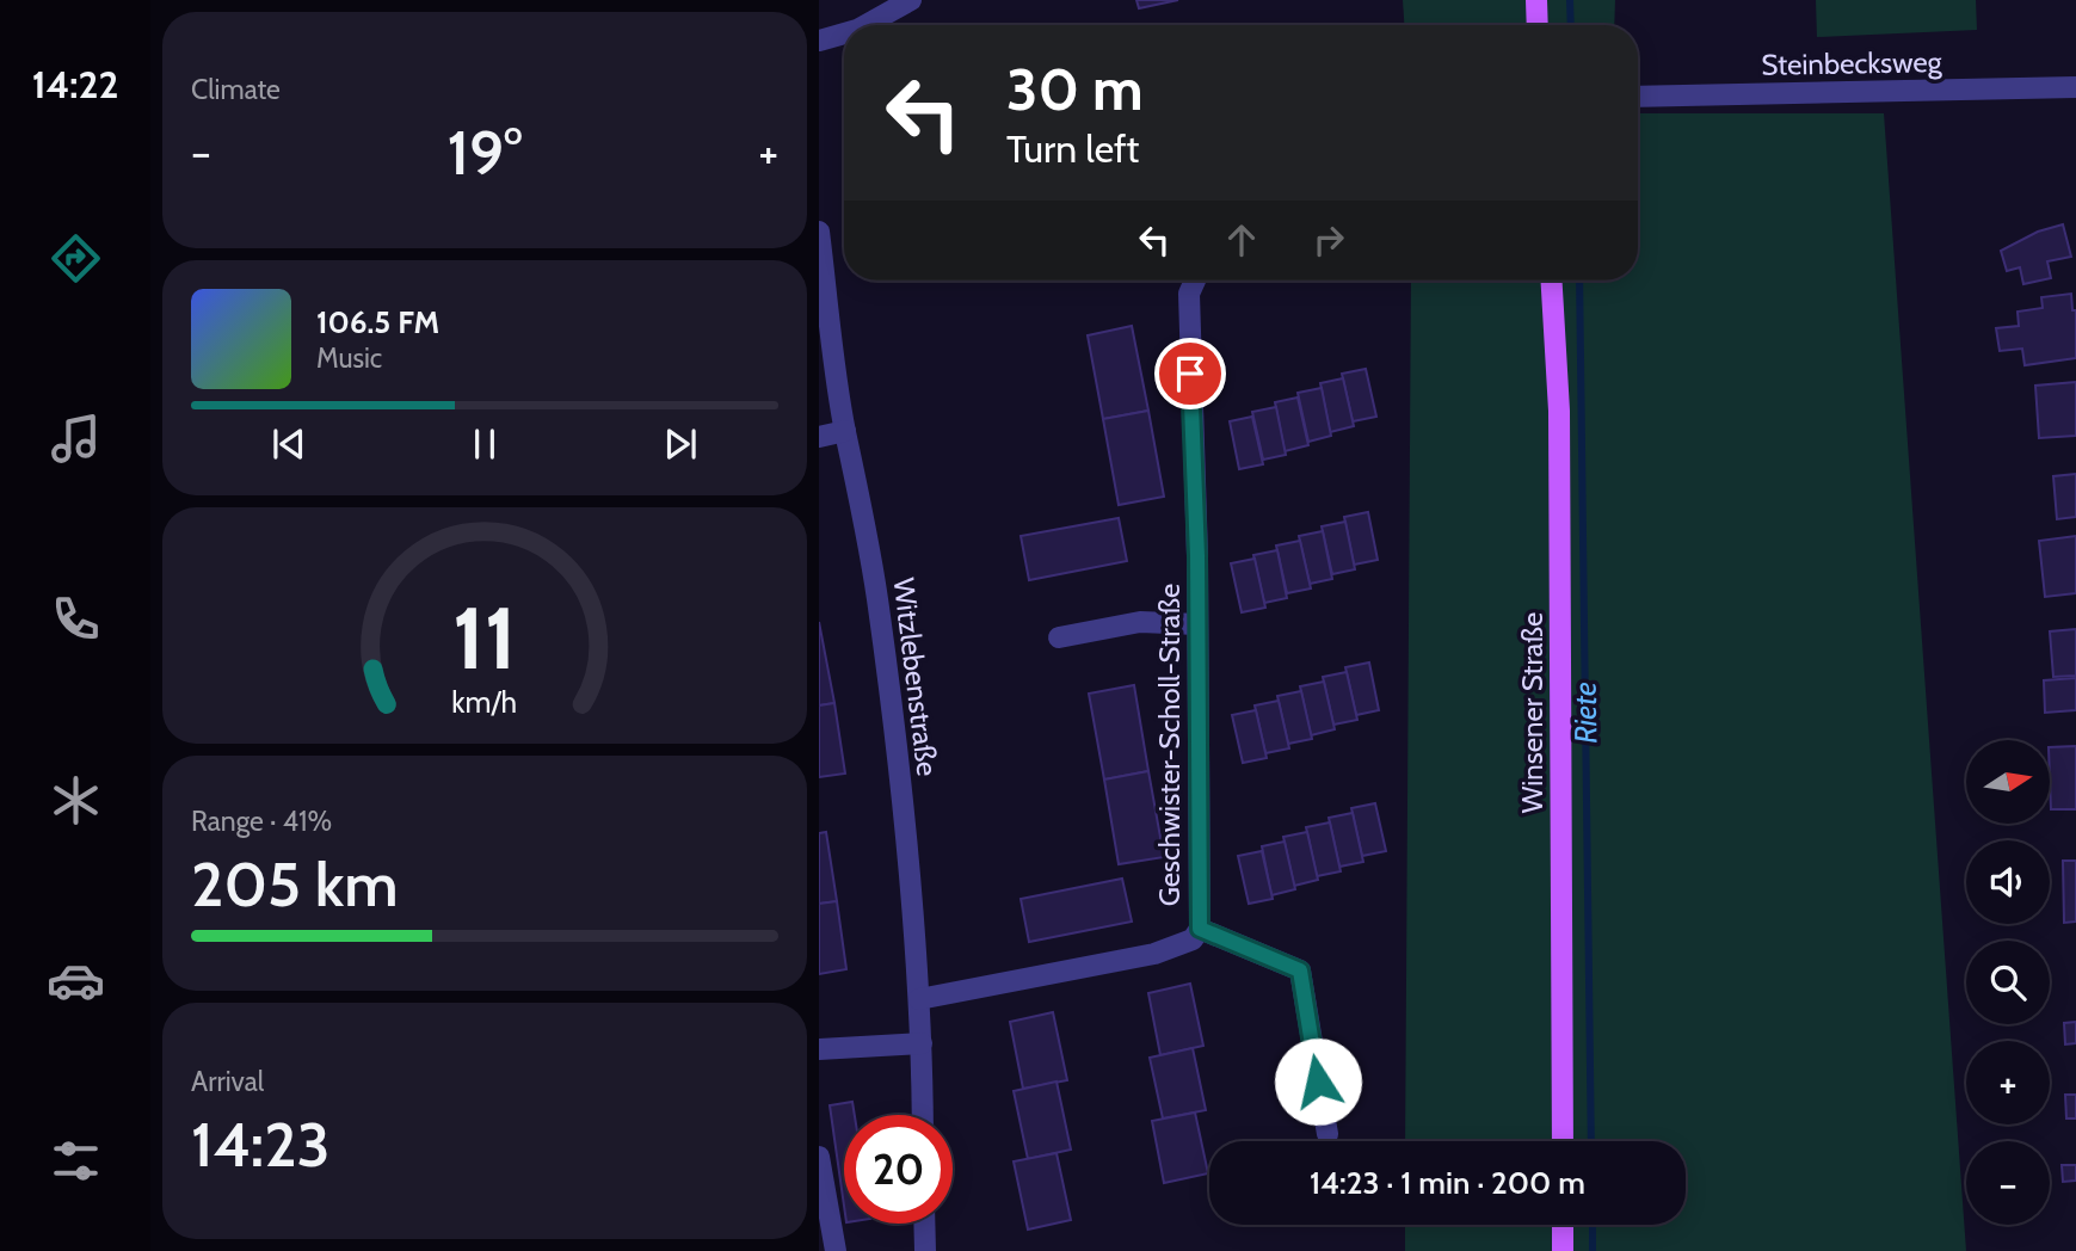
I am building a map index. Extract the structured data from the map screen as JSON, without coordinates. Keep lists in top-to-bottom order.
{
  "streets": {
    "main road": ["Winsener Straße"],
    "street": ["Steinbecksweg", "Witzlebenstraße", "Geschwister-Scholl-Straße"]
  },
  "crossings": [
    ["Witzlebenstraße", "Geschwister-Scholl-Straße"]
  ],
  "water": ["Riete"],
  "north": "right",
  "page": {
    "tabs": "14:22",
    "tile": [
      "Climate",
      ["Range · 41%", "205 km"],
      ["Arrival", "14:23"]
    ],
    "turn": ["30 m", "Turn left"],
    "heat": ["−", "19°", "+"],
    "song": ["106.5 FM", "Music"],
    "map_buttons": ["+", "−"],
    "limit": "20",
    "trip": "14:23 · 1 min · 200 m",
    "gauge": ["11", "km/h"]
  }
}
